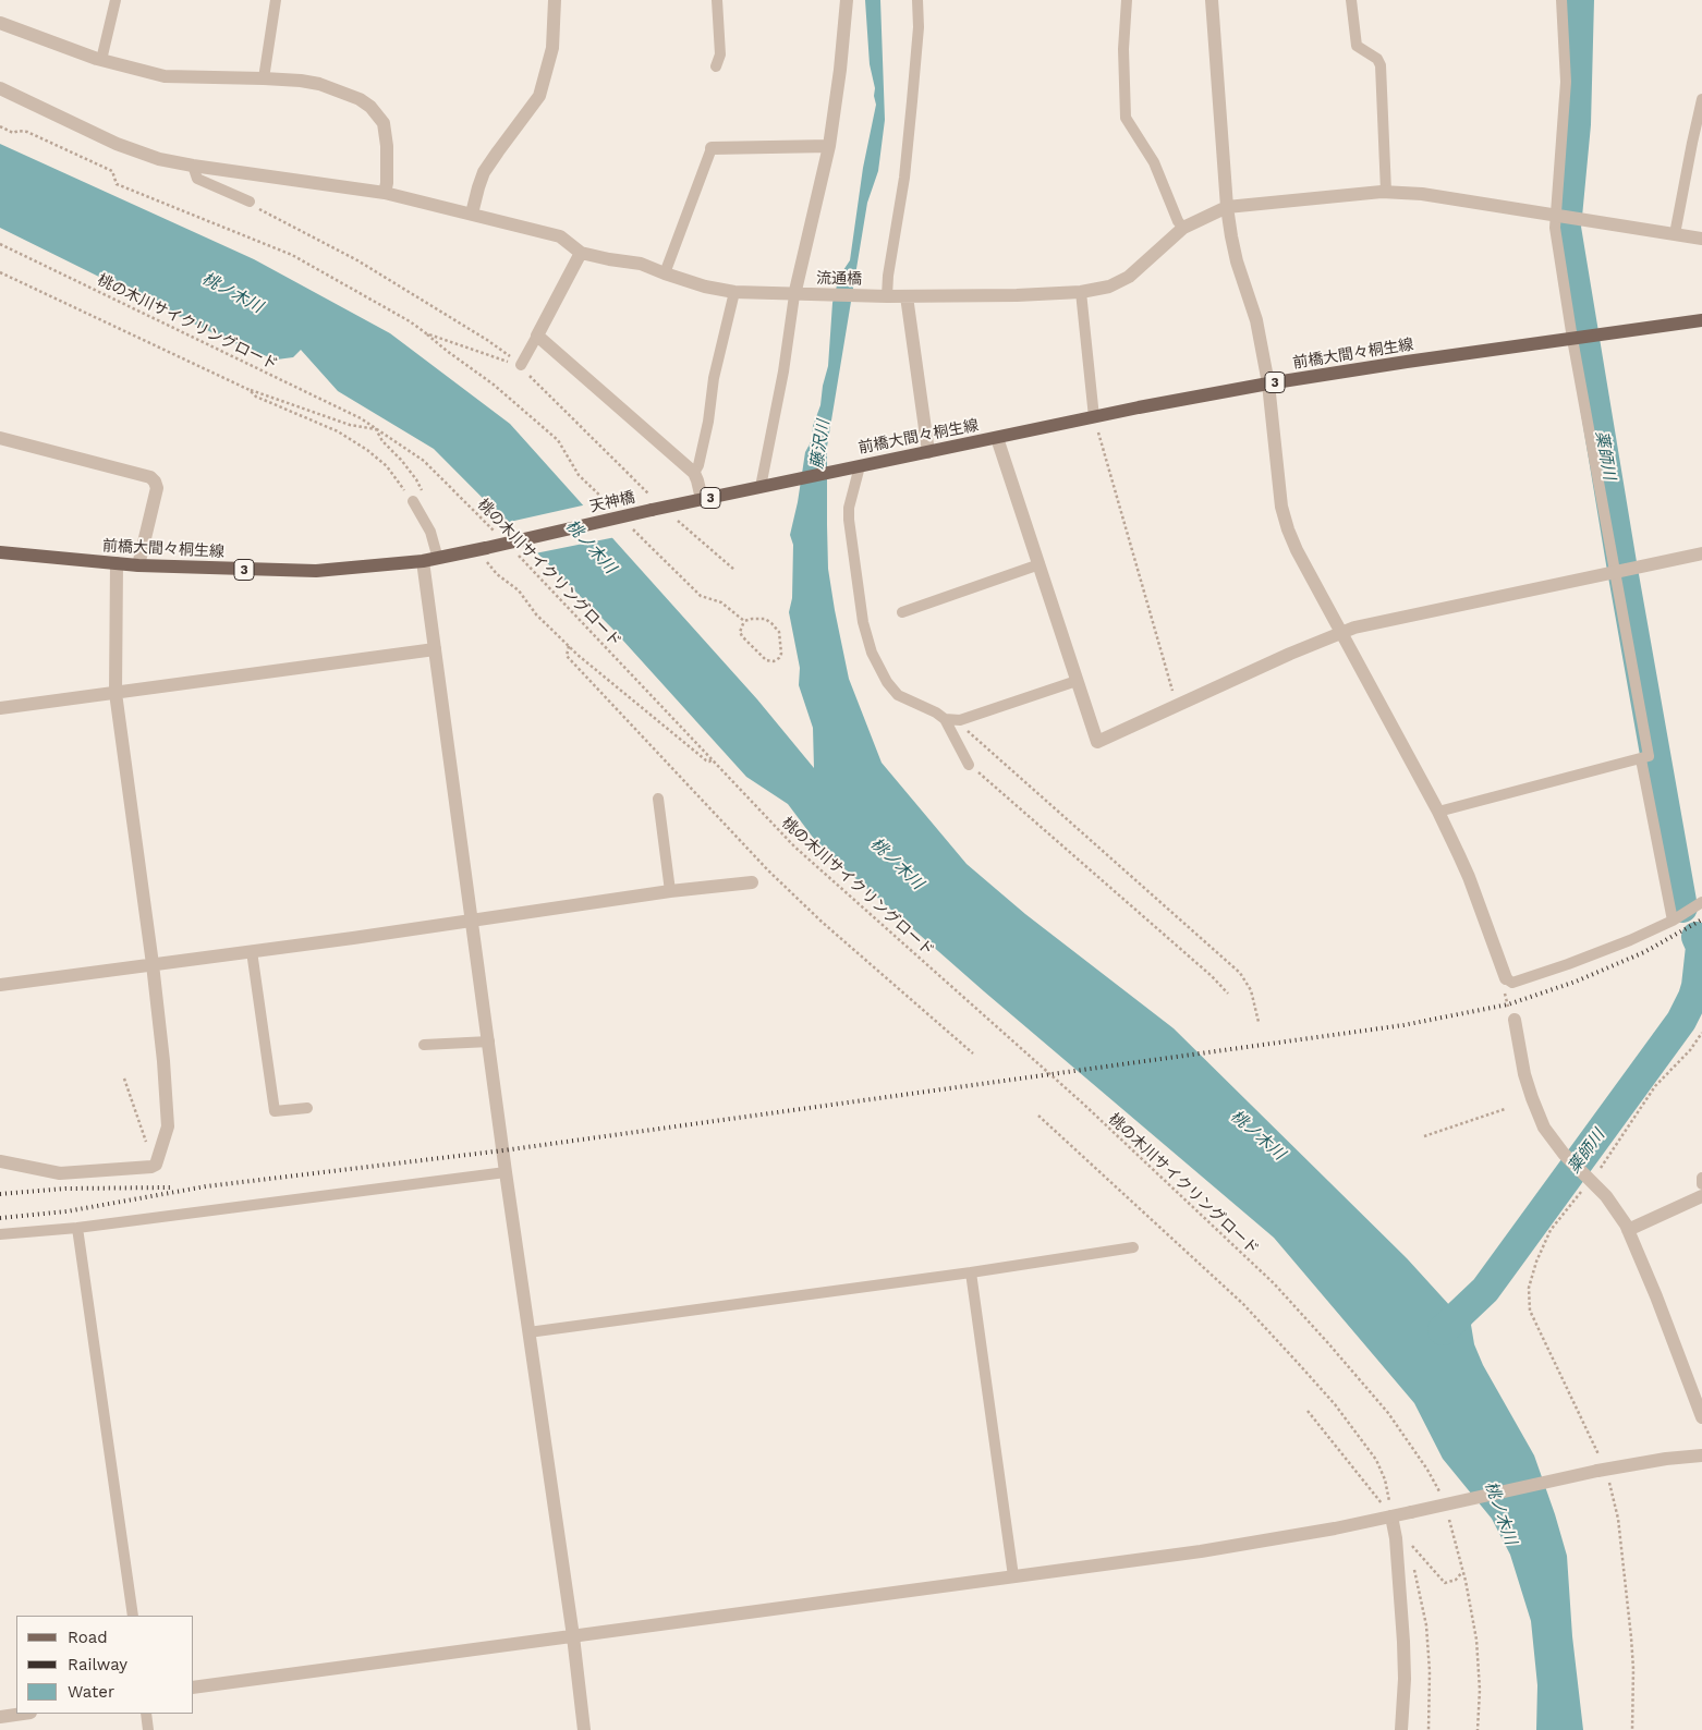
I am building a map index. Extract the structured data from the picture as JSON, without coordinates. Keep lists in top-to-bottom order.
{
  "streets": {
    "main road": ["前橋大間々桐生線", "3", "天神橋"],
    "street": ["流通橋"],
    "path": ["桃の木川サイクリングロード"]
  },
  "crossings": [
    ["前橋大間々桐生線", "3"],
    ["前橋大間々桐生線", "天神橋"],
    ["3", "天神橋"]
  ],
  "water": ["桃ノ木川", "藤沢川", "薬師川"],
  "legend": ["Road", "Railway", "Water"]
}
